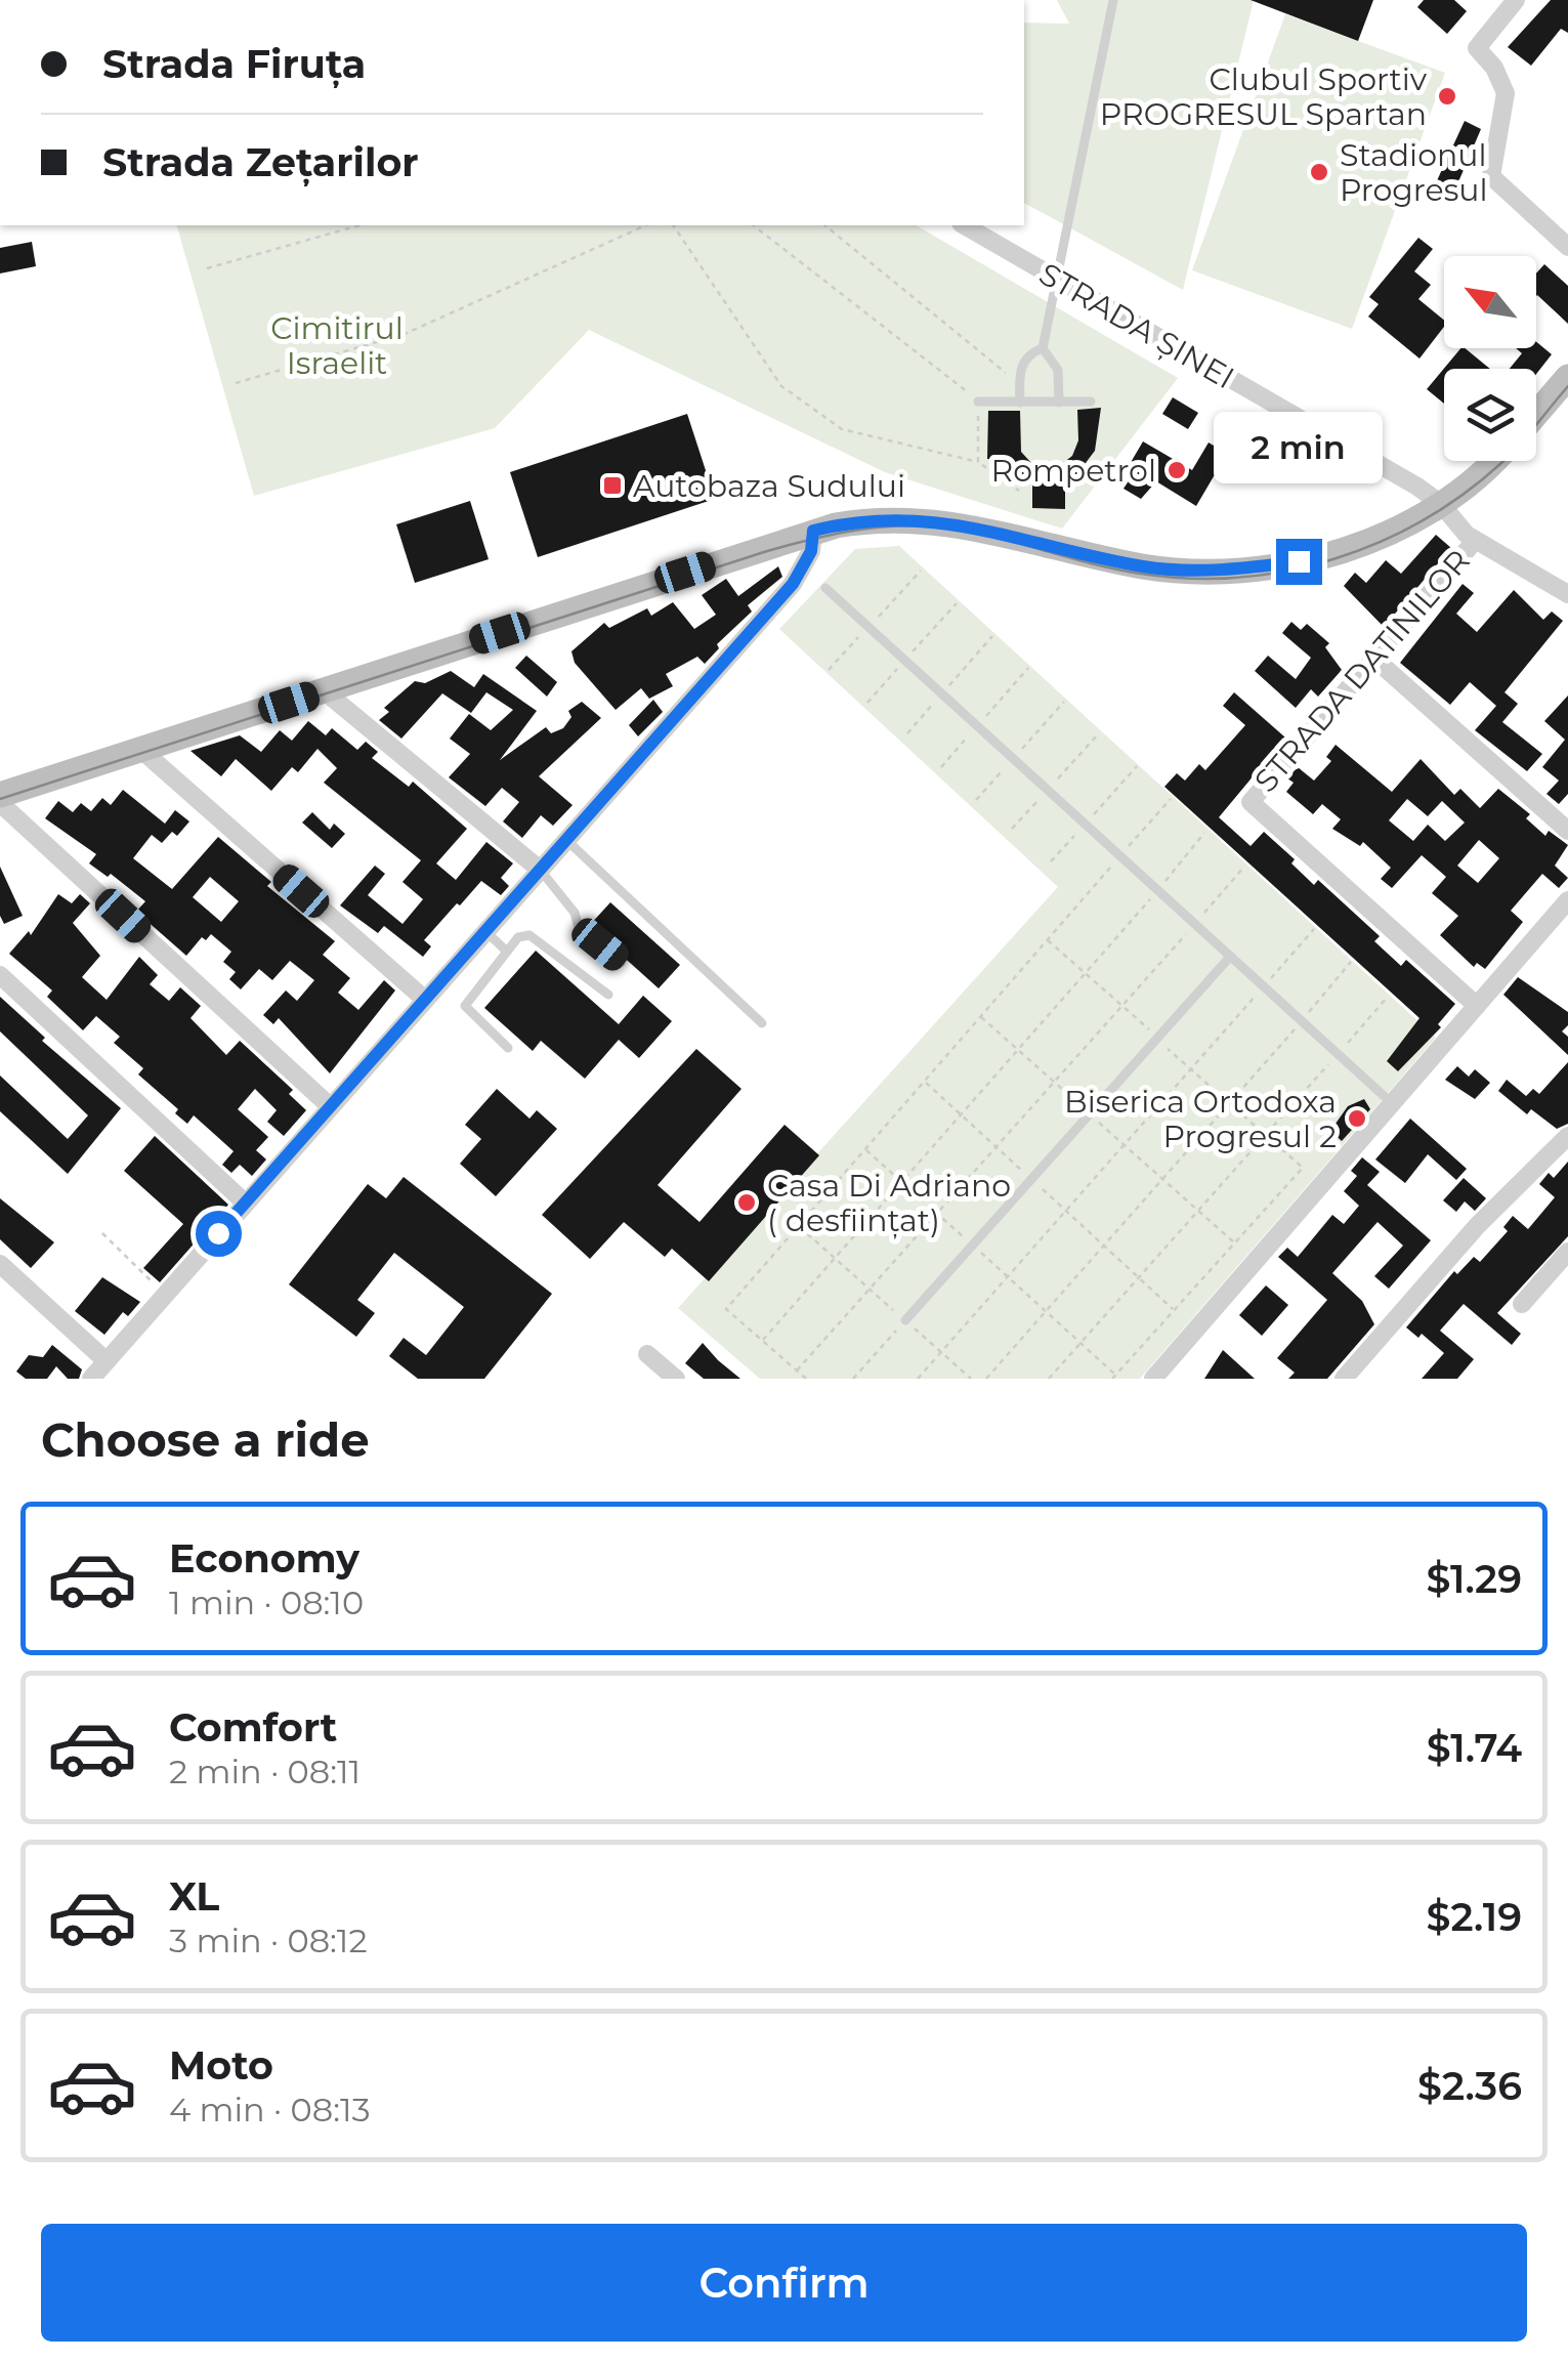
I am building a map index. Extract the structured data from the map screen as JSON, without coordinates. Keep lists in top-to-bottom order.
{
  "streets": {
    "street": ["STRADA ȘINEI", "STRADA DATINILOR"]
  },
  "crossings": [
    ["STRADA ȘINEI", "STRADA DATINILOR"]
  ],
  "parks": ["Cimitirul Israelit"],
  "places": {
    "other": [
      "Clubul Sportiv PROGRESUL Spartan",
      "Stadionul Progresul",
      "Rompetrol",
      "Biserica Ortodoxa Progresul 2",
      "Casa Di Adriano ( desființat)"
    ],
    "transit": ["Autobaza Sudului"]
  },
  "north": "top left",
  "page": {
    "banner": ["Strada Firuța", "Strada Zețarilor"],
    "bubble": "2 min",
    "heading": "Choose a ride",
    "list": [
      {
        "name": "Economy",
        "note": "1 min · 08:10",
        "value": "$1.29"
      },
      {
        "name": "Comfort",
        "note": "2 min · 08:11",
        "value": "$1.74"
      },
      {
        "name": "XL",
        "note": "3 min · 08:12",
        "value": "$2.19"
      },
      {
        "name": "Moto",
        "note": "4 min · 08:13",
        "value": "$2.36"
      }
    ],
    "buttons": "Confirm"
  }
}
